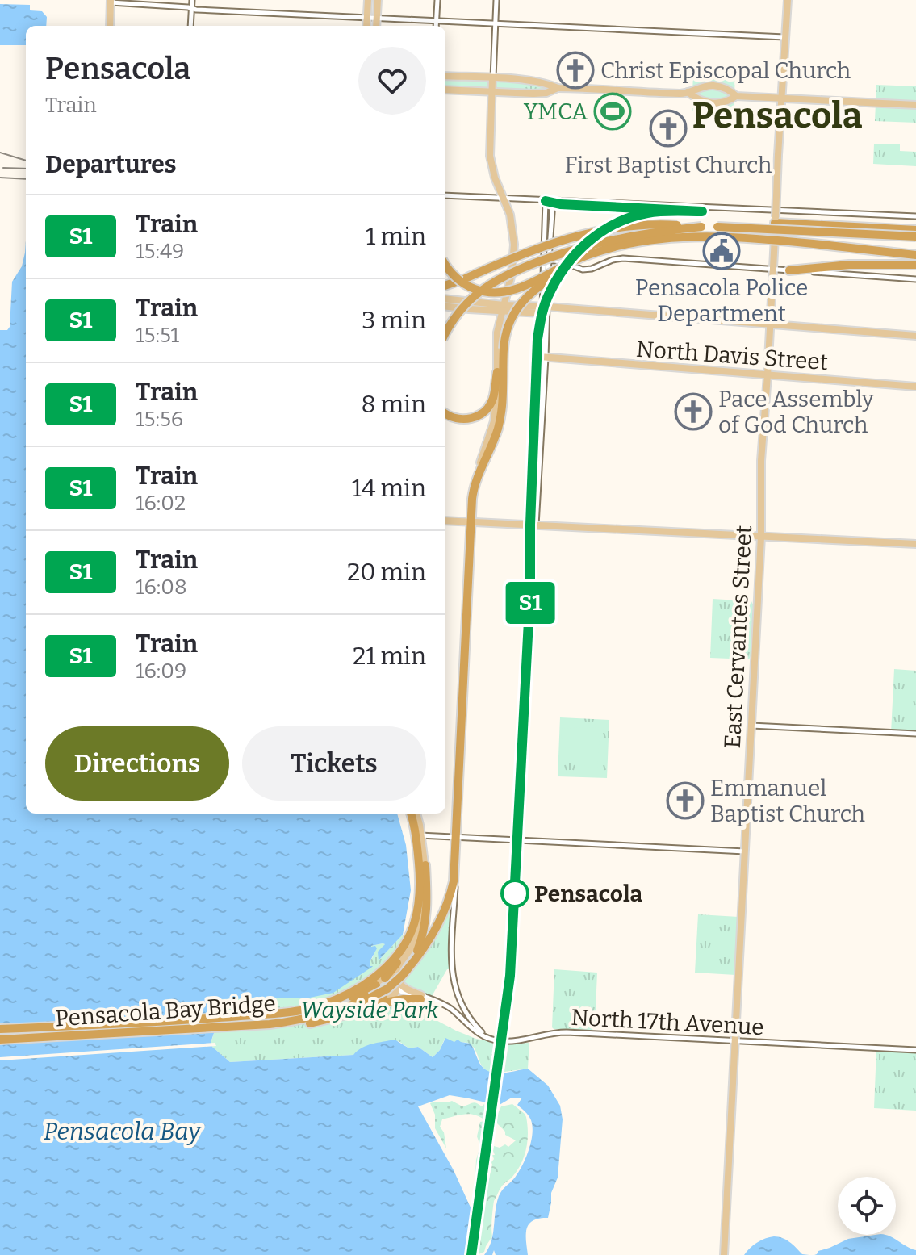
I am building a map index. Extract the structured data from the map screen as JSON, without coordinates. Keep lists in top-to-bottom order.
{
  "streets": {
    "highway": ["Pensacola Bay Bridge"],
    "main road": ["North Davis Street", "East Cervantes Street"],
    "street": ["North 17th Avenue"]
  },
  "crossings": [
    ["North Davis Street", "East Cervantes Street"],
    ["East Cervantes Street", "North 17th Avenue"]
  ],
  "districts": ["Pensacola"],
  "water": ["Pensacola Bay"],
  "parks": ["Wayside Park"],
  "places": {
    "church": [
      "Christ Episcopal Church",
      "First Baptist Church",
      "Pace Assembly of God Church",
      "Emmanuel Baptist Church"
    ],
    "sports": ["YMCA"],
    "public building": ["Pensacola Police Department"],
    "other": ["Pensacola"]
  },
  "page": {
    "on_map": "S1",
    "heading": [
      ["Pensacola", "Train"],
      "Departures"
    ],
    "list": [
      {
        "mark": "S1",
        "name": "Train",
        "note": "15:49",
        "value": "1 min"
      },
      {
        "mark": "S1",
        "name": "Train",
        "note": "15:51",
        "value": "3 min"
      },
      {
        "mark": "S1",
        "name": "Train",
        "note": "15:56",
        "value": "8 min"
      },
      {
        "mark": "S1",
        "name": "Train",
        "note": "16:02",
        "value": "14 min"
      },
      {
        "mark": "S1",
        "name": "Train",
        "note": "16:08",
        "value": "20 min"
      },
      {
        "mark": "S1",
        "name": "Train",
        "note": "16:09",
        "value": "21 min"
      }
    ],
    "buttons": ["Directions", "Tickets"]
  }
}
